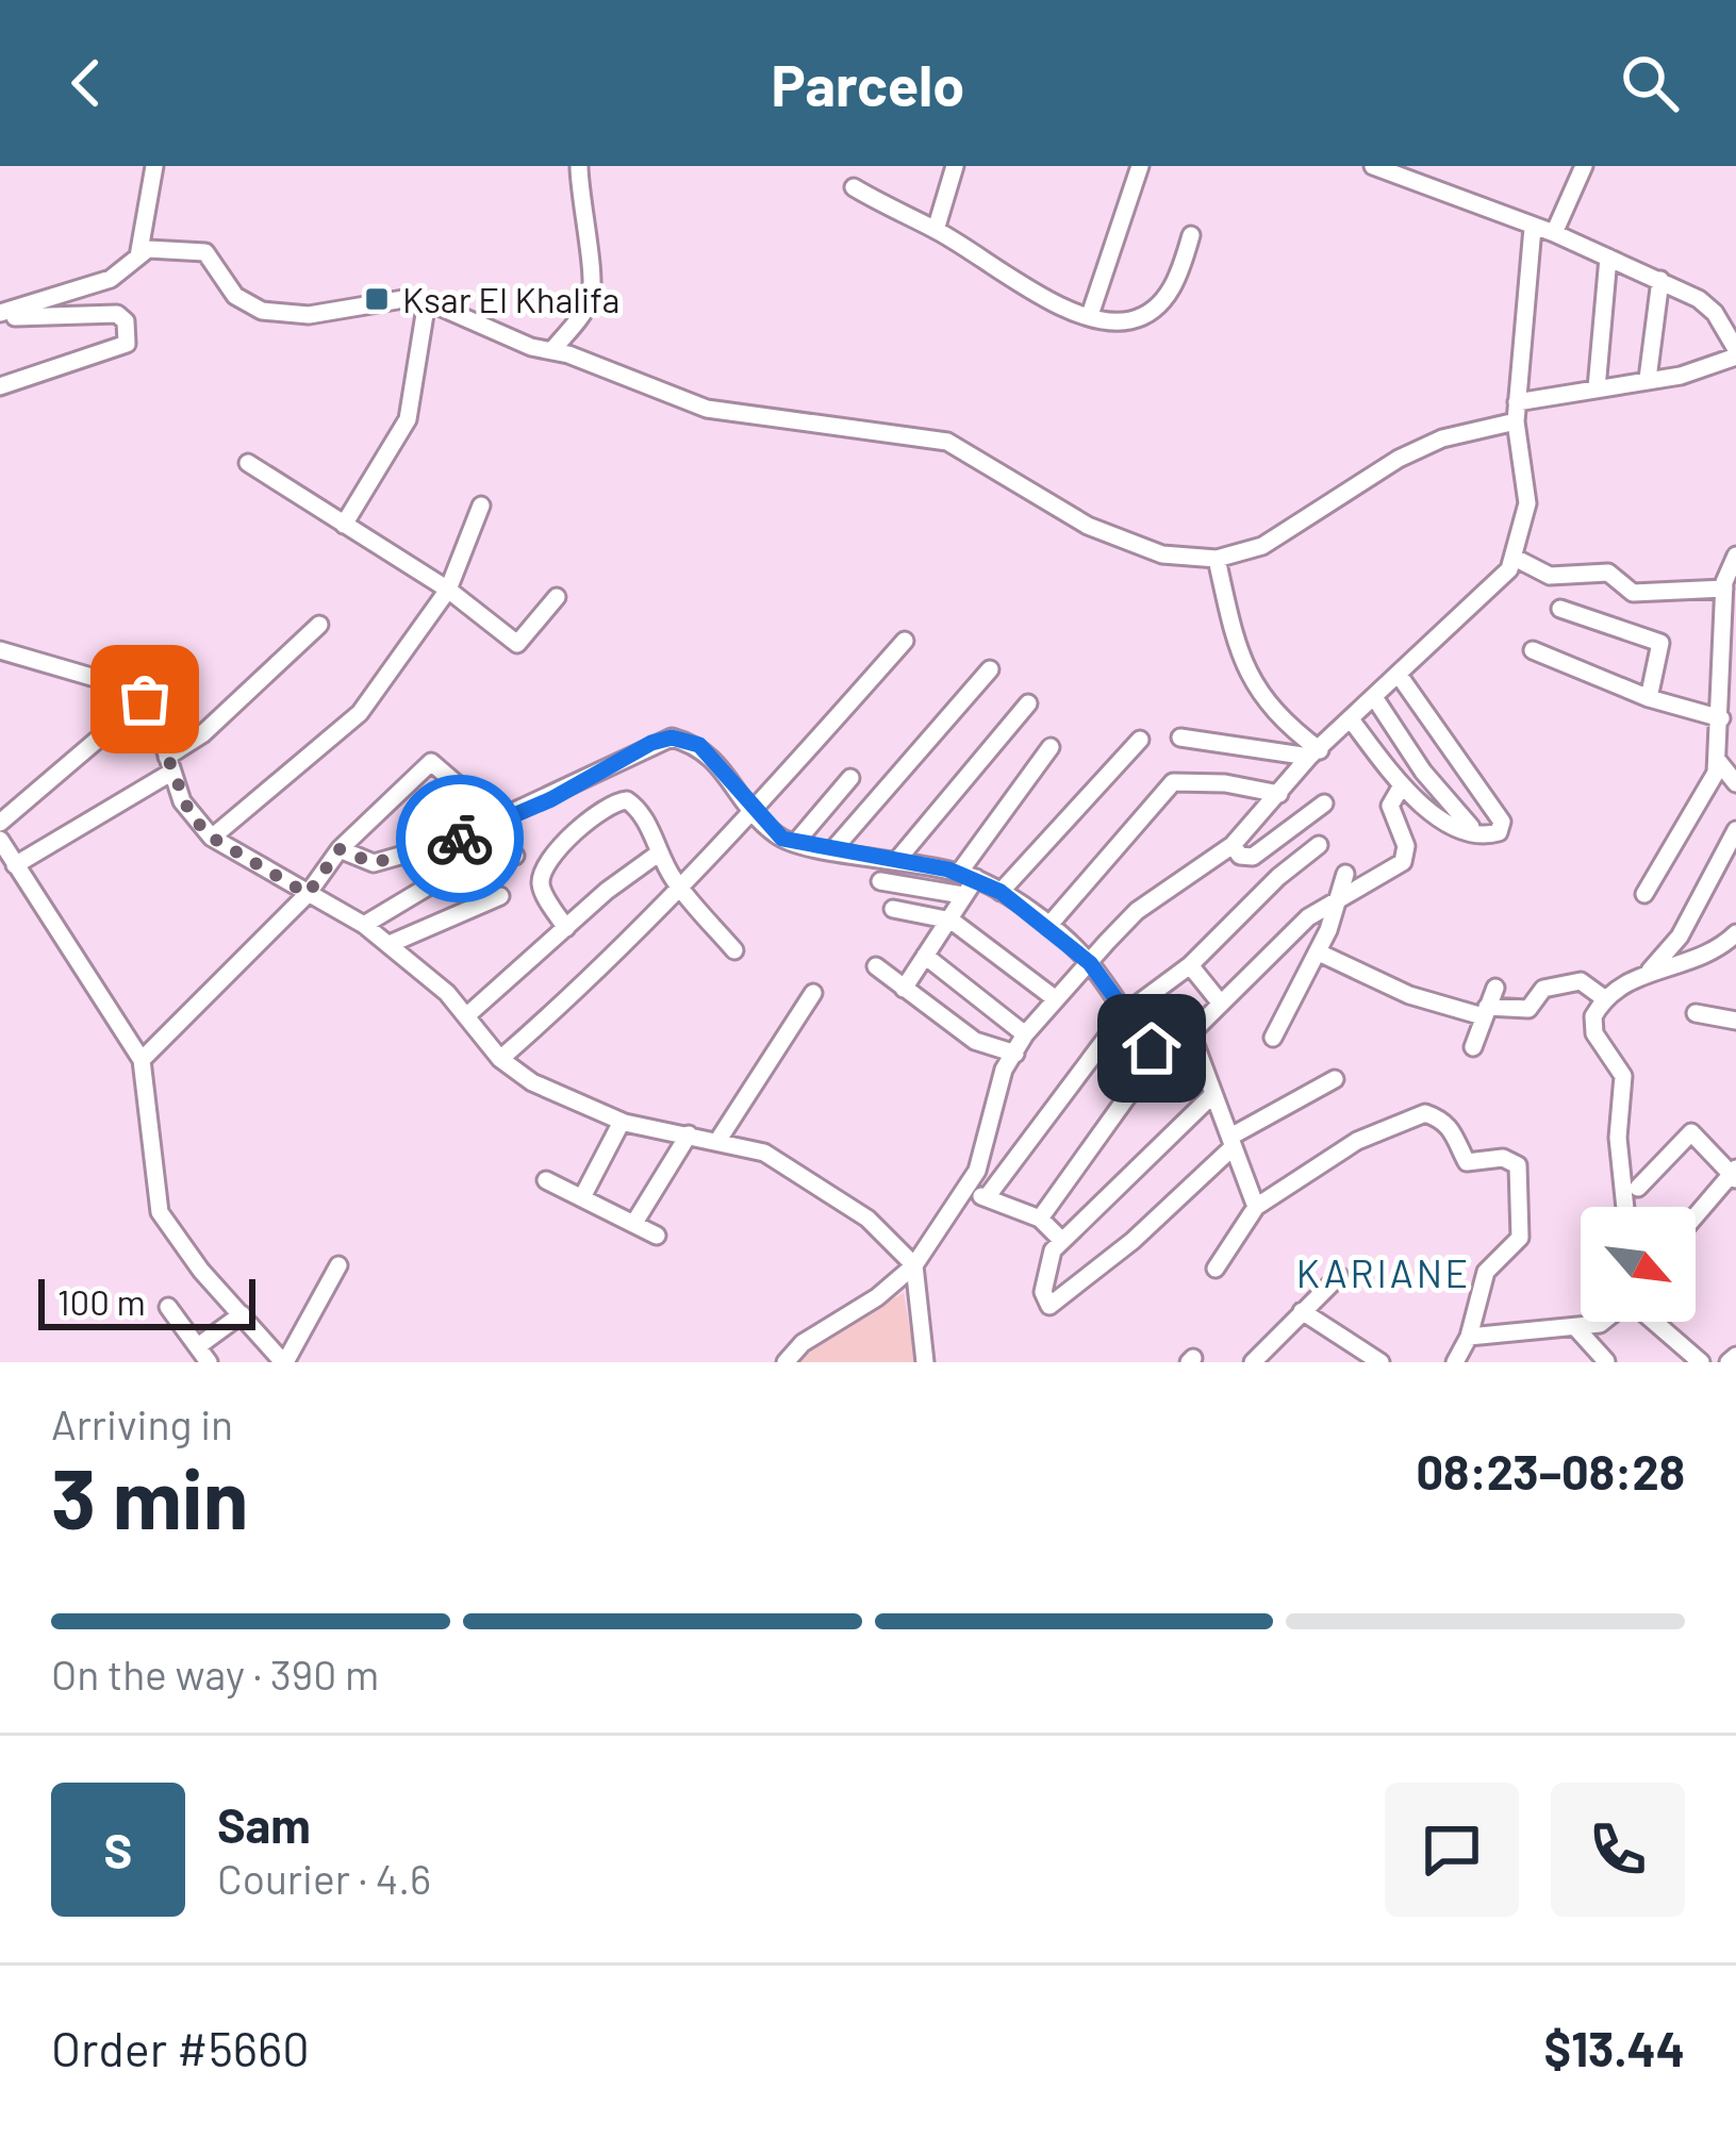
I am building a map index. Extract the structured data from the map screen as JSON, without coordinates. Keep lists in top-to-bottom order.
{
  "districts": ["KARIANE"],
  "places": {
    "transit": ["Ksar El Khalifa"]
  },
  "scale_bar": "100 m",
  "north": "bottom right",
  "page": {
    "header": "Parcelo",
    "scale": "100 m",
    "heading": ["3 min", "Arriving in", "08:23–08:28"],
    "panel": [
      "Sam",
      "Courier · 4.6",
      "Order #5660",
      "$13.44"
    ],
    "bar": "On the way · 390 m",
    "round": "S"
  }
}
